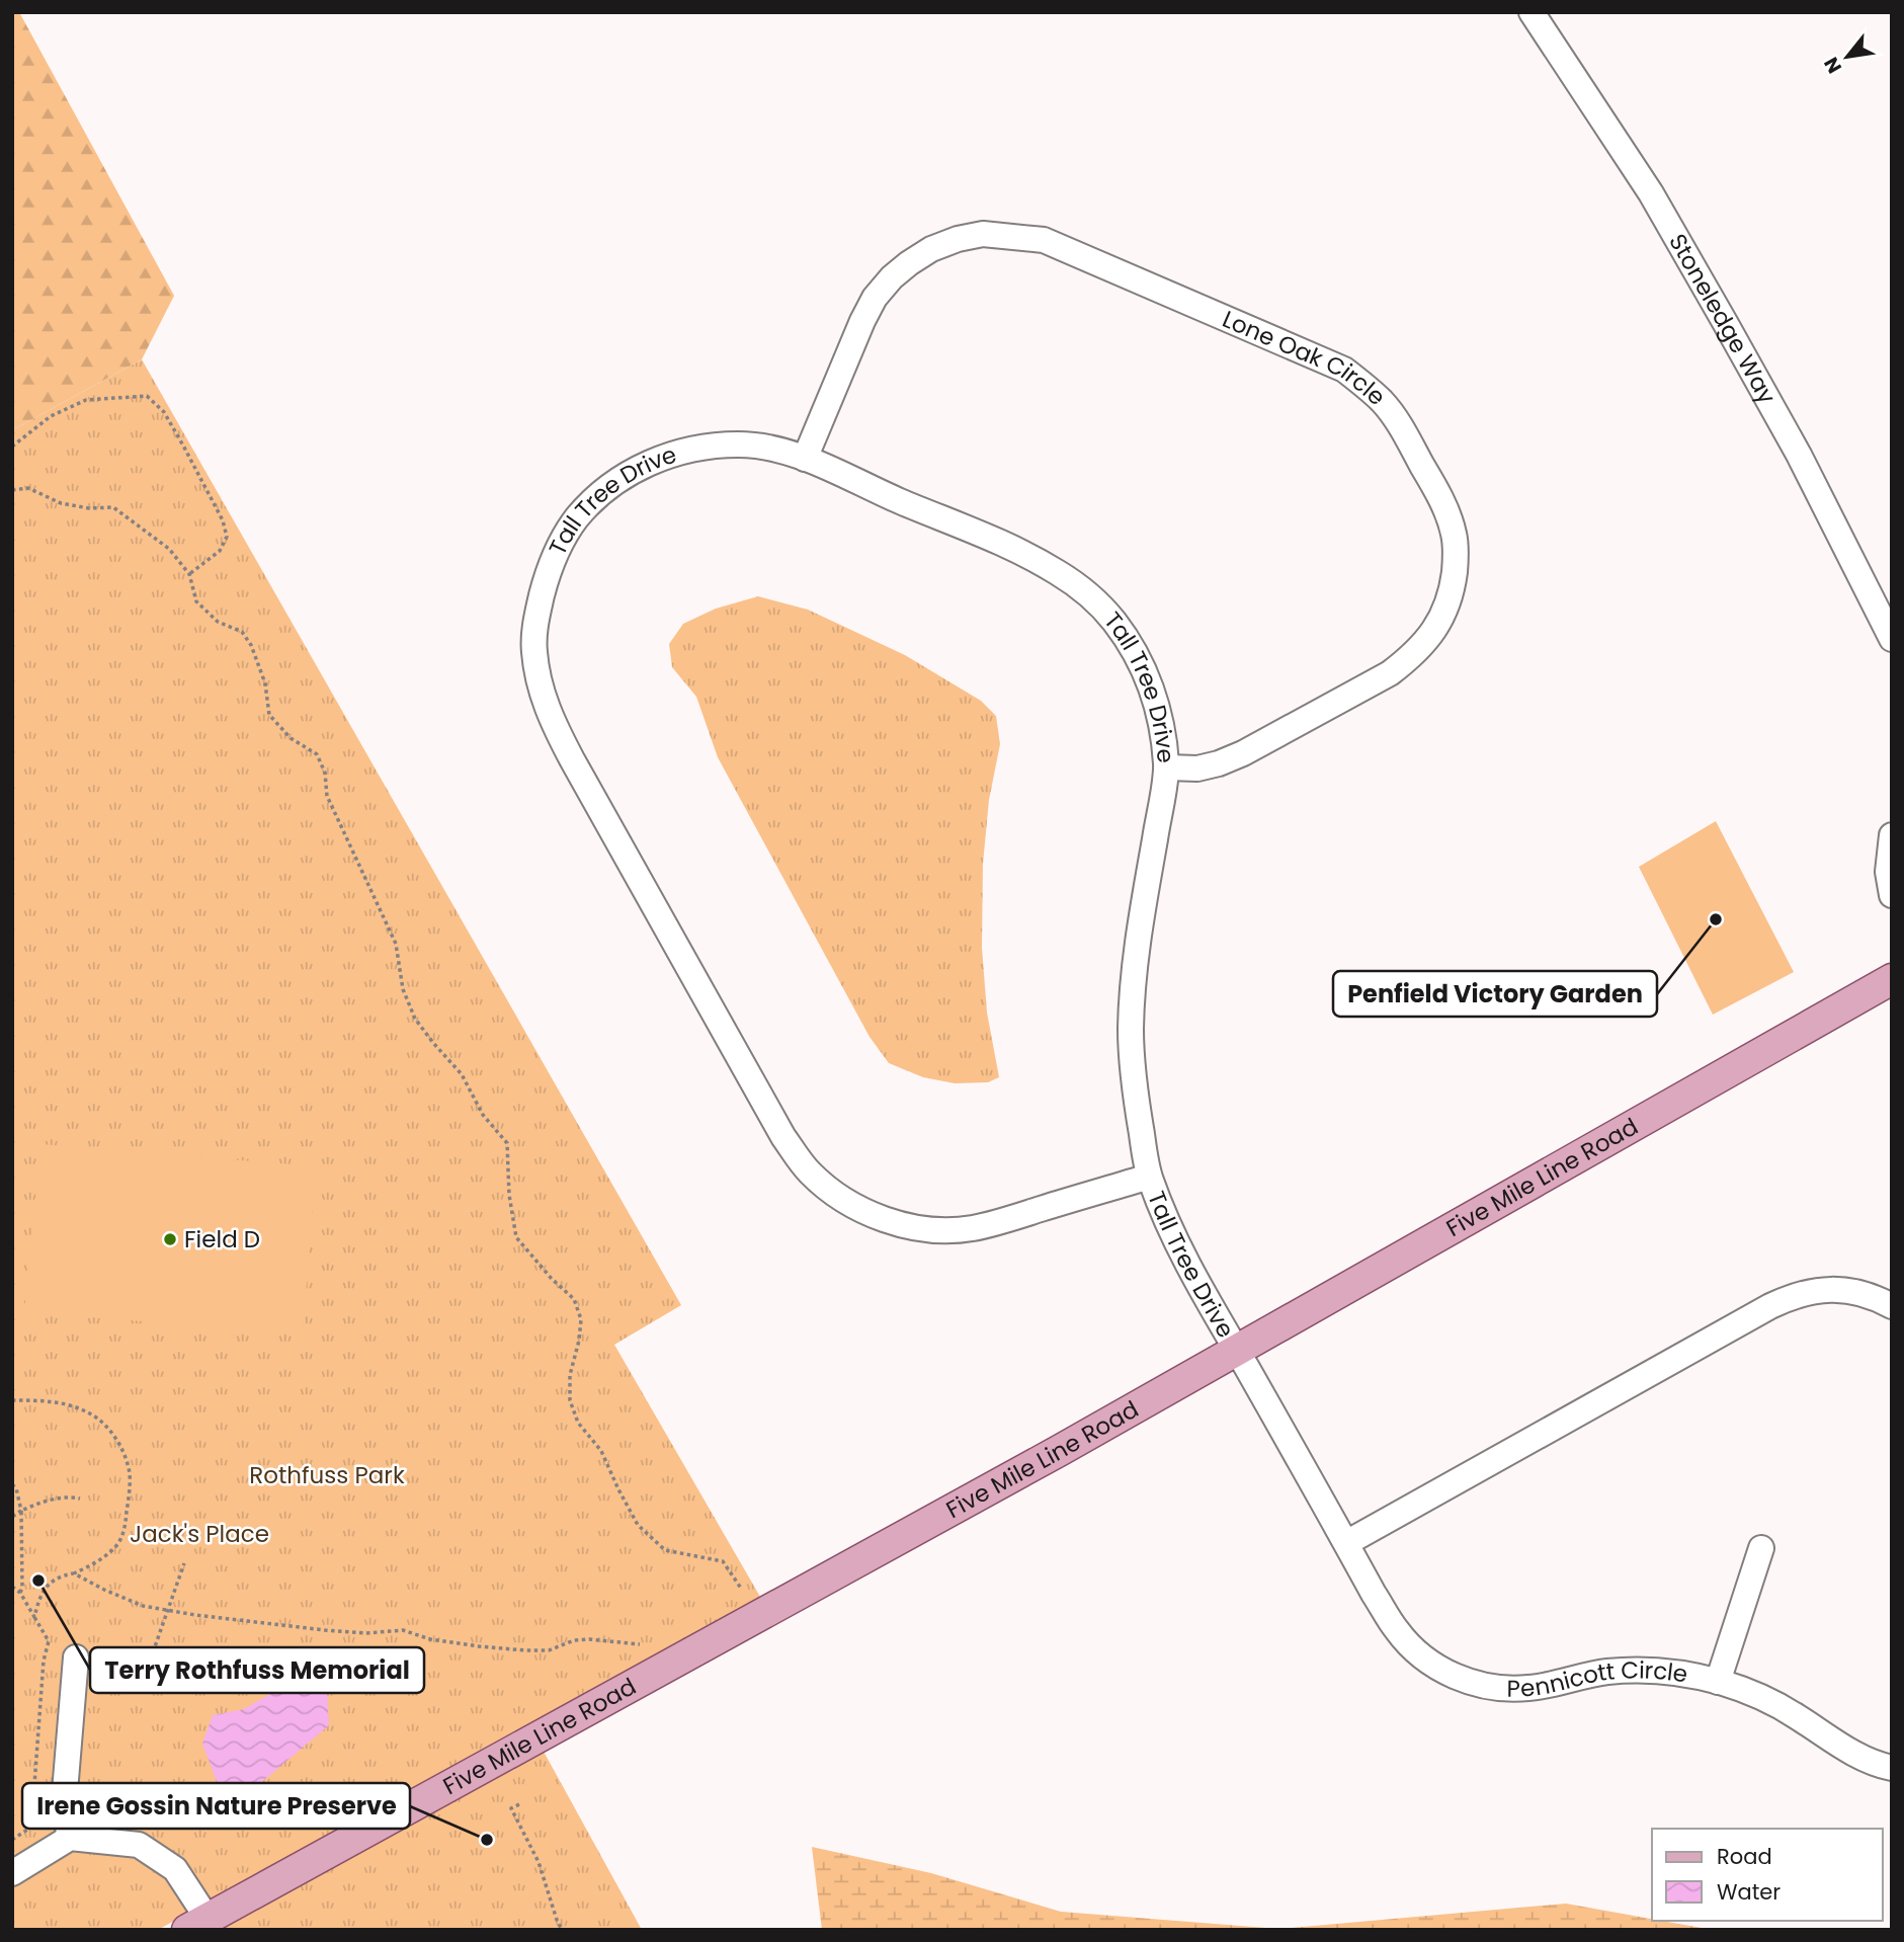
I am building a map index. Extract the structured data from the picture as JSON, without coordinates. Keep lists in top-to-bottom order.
{
  "streets": {
    "main road": ["Five Mile Line Road"],
    "street": [
      "Stoneledge Way",
      "Lone Oak Circle",
      "Tall Tree Drive",
      "Pennicott Circle"
    ]
  },
  "crossings": [
    ["Lone Oak Circle", "Tall Tree Drive"],
    ["Tall Tree Drive", "Five Mile Line Road"],
    ["Tall Tree Drive", "Pennicott Circle"],
    ["Five Mile Line Road", "Pennicott Circle"]
  ],
  "parks": ["Rothfuss Park", "Jack's Place"],
  "places": [
    "Penfield Victory Garden",
    "Field D",
    "Terry Rothfuss Memorial",
    "Irene Gossin Nature Preserve"
  ],
  "legend": ["Road", "Water"],
  "north": "bottom left"
}
